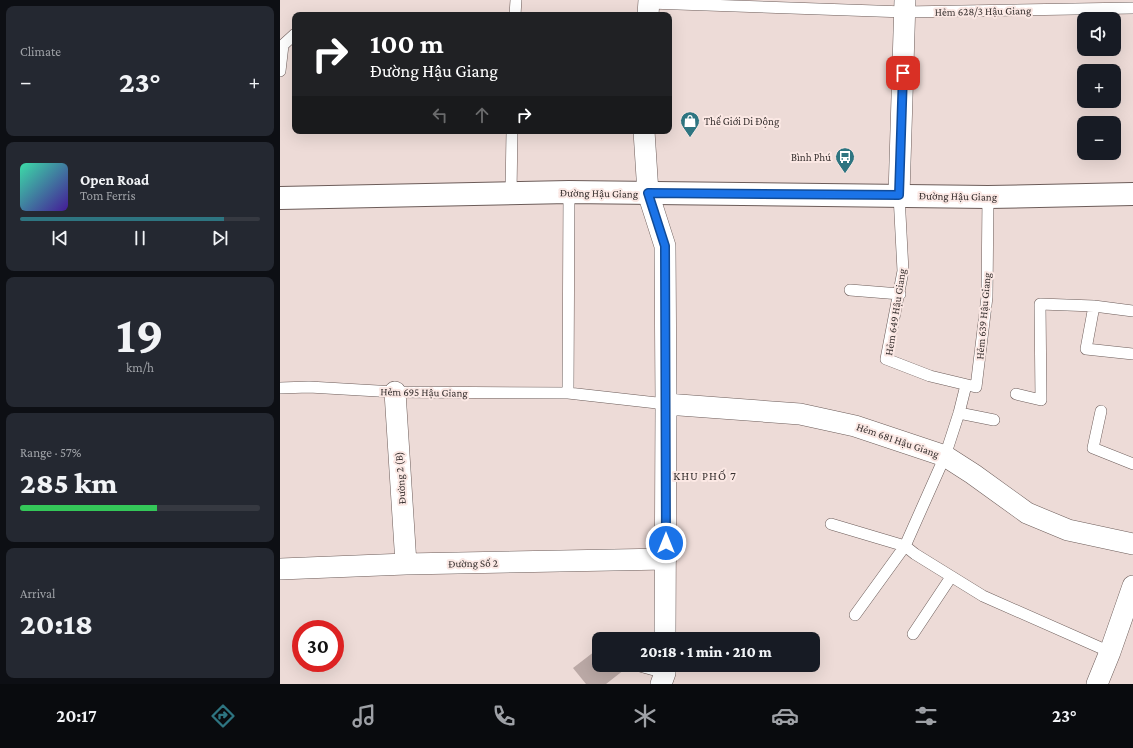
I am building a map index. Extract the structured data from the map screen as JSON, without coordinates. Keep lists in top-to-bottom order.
{
  "streets": {
    "main road": ["Đường Hậu Giang"],
    "street": ["Hẻm 681 Hậu Giang", "Đường 2 (B)", "Đường Số 2"],
    "lane": [
      "Hẻm 628/3 Hậu Giang",
      "Hẻm 649 Hậu Giang",
      "Hẻm 639 Hậu Giang",
      "Hẻm 695 Hậu Giang"
    ]
  },
  "crossings": [
    ["Đường Hậu Giang", "Hẻm 649 Hậu Giang"],
    ["Đường Hậu Giang", "Hẻm 639 Hậu Giang"],
    ["Hẻm 649 Hậu Giang", "Hẻm 639 Hậu Giang"],
    ["Hẻm 695 Hậu Giang", "Hẻm 681 Hậu Giang"],
    ["Hẻm 695 Hậu Giang", "Đường 2 (B)"],
    ["Đường 2 (B)", "Đường Số 2"]
  ],
  "districts": ["KHU PHỐ 7"],
  "places": {
    "shop": ["Thế Giới Di Động"],
    "bus stop": ["Bình Phú"]
  },
  "page": {
    "tile": [
      "Climate",
      ["19", "km/h"],
      ["Range · 57%", "285 km"],
      ["Arrival", "20:18"]
    ],
    "map_buttons": ["+", "−"],
    "turn": ["100 m", "Đường Hậu Giang"],
    "heat": ["−", "23°", "+"],
    "song": ["Open Road", "Tom Ferris"],
    "limit": "30",
    "trip": "20:18 · 1 min · 210 m",
    "tabs": ["20:17", "23°"]
  }
}
